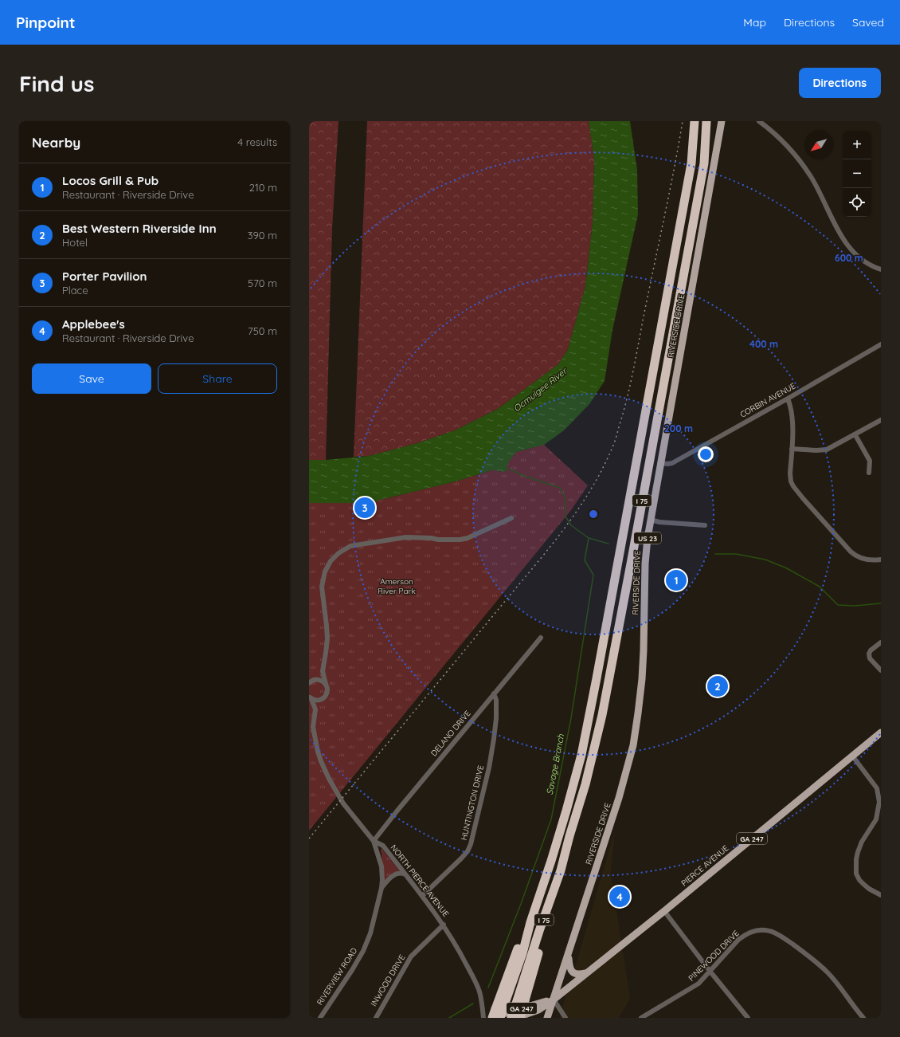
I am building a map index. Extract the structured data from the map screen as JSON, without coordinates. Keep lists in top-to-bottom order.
{
  "streets": {
    "highway": ["I 75"],
    "main road": [
      "RIVERSIDE DRIVE",
      "US 23",
      "GA 247",
      "PIERCE AVENUE"
    ],
    "street": [
      "CORBIN AVENUE",
      "DELANO DRIVE",
      "HUNTINGTON DRIVE",
      "NORTH PIERCE AVENUE",
      "PINEWOOD DRIVE",
      "RIVERVIEW ROAD",
      "INWOOD DRIVE"
    ]
  },
  "crossings": [
    ["RIVERSIDE DRIVE", "CORBIN AVENUE"],
    ["RIVERSIDE DRIVE", "PIERCE AVENUE"],
    ["I 75", "PIERCE AVENUE"],
    ["DELANO DRIVE", "HUNTINGTON DRIVE"],
    ["DELANO DRIVE", "NORTH PIERCE AVENUE"],
    ["DELANO DRIVE", "RIVERVIEW ROAD"],
    ["HUNTINGTON DRIVE", "NORTH PIERCE AVENUE"],
    ["NORTH PIERCE AVENUE", "RIVERVIEW ROAD"],
    ["NORTH PIERCE AVENUE", "INWOOD DRIVE"]
  ],
  "water": ["Ocmulgee River", "Savage Branch"],
  "parks": ["Amerson River Park"],
  "north": "bottom left",
  "page": {
    "header": "Pinpoint",
    "nav": ["Map", "Directions", "Saved"],
    "buttons": [
      "Directions",
      ["Save", "Share"]
    ],
    "title": "Find us",
    "heading": ["Nearby", "4 results"],
    "map_buttons": ["+", "−"],
    "list": [
      {
        "mark": "1",
        "name": "Locos Grill & Pub",
        "note": "Restaurant · Riverside Drive",
        "value": "210 m"
      },
      {
        "mark": "2",
        "name": "Best Western Riverside Inn",
        "note": "Hotel",
        "value": "390 m"
      },
      {
        "mark": "3",
        "name": "Porter Pavilion",
        "note": "Place",
        "value": "570 m"
      },
      {
        "mark": "4",
        "name": "Applebee's",
        "note": "Restaurant · Riverside Drive",
        "value": "750 m"
      }
    ],
    "pins": [
      "3",
      "1",
      "2",
      "4"
    ]
  },
  "rings": ["600 m", "400 m", "200 m"]
}
